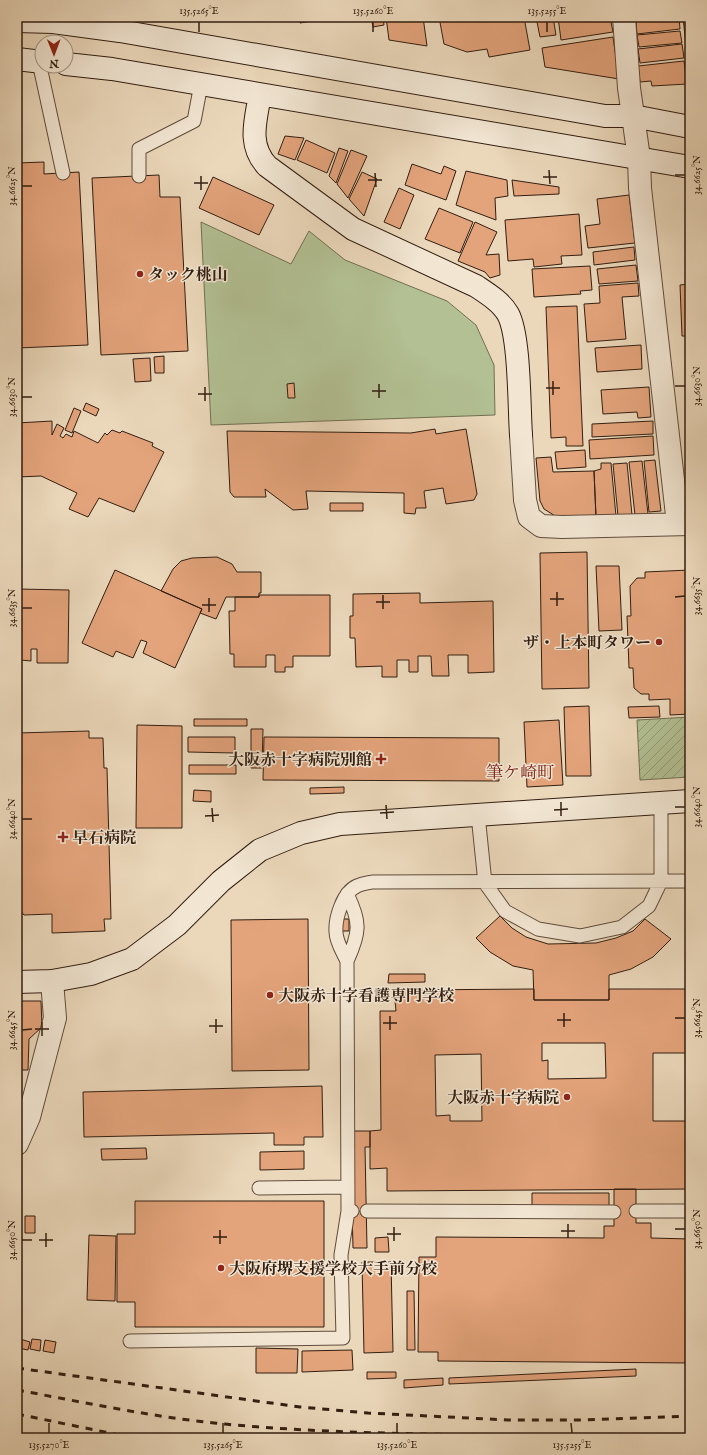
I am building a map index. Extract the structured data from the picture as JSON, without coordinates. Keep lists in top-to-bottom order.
{
  "districts": ["筆ケ崎町"],
  "places": {
    "other": [
      "タック桃山",
      "ザ・上本町タワー",
      "大阪赤十字看護専門学校",
      "大阪赤十字病院",
      "大阪府堺支援学校大手前分校"
    ],
    "health": ["大阪赤十字病院別館", "早石病院"]
  },
  "north": "bottom",
  "coordinates": [
    "135.5265°E",
    "135.5260°E",
    "135.5255°E",
    "34.6625°N",
    "34.6630°N",
    "34.6635°N",
    "34.6640°N",
    "34.6645°N",
    "34.6650°N",
    "135.5270°E"
  ]
}
